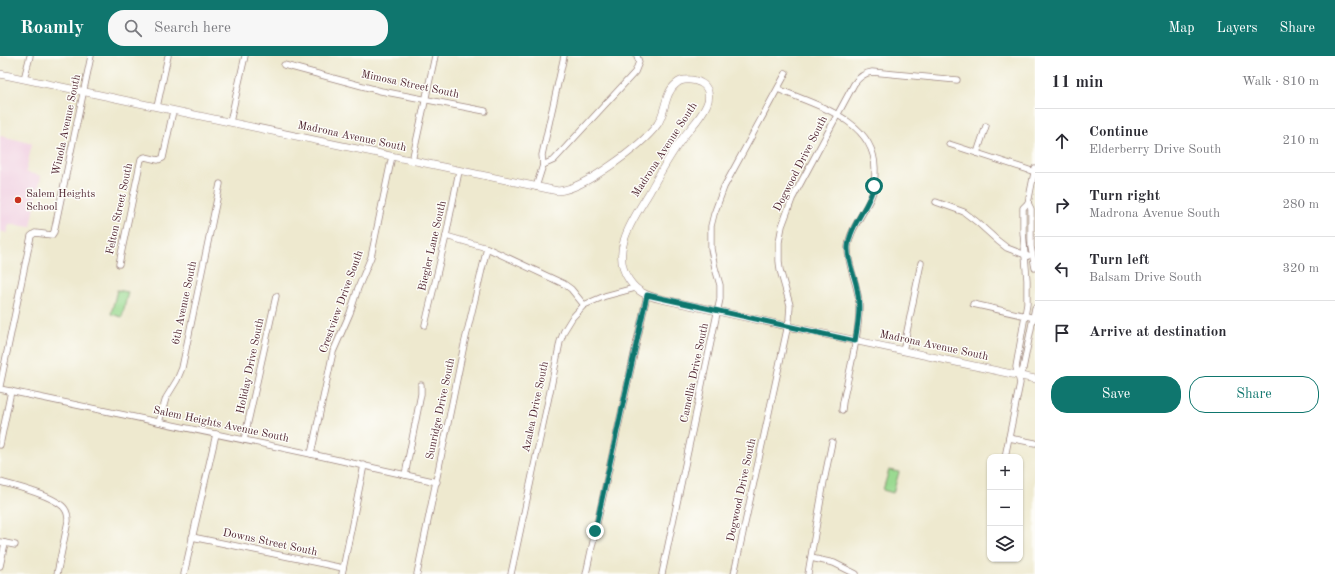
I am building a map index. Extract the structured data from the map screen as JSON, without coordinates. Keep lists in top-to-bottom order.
{
  "streets": {
    "main road": ["Madrona Avenue South"],
    "street": [
      "Mimosa Street South",
      "Winola Avenue South",
      "Dogwood Drive South",
      "Felton Street South",
      "Biegler Lane South",
      "Crestview Drive South",
      "6th Avenue South",
      "Holiday Drive South",
      "Camellia Drive South",
      "Azalea Drive South",
      "Sunridge Drive South",
      "Salem Heights Avenue South",
      "Downs Street South"
    ]
  },
  "crossings": [
    ["Winola Avenue South", "Madrona Avenue South"],
    ["Winola Avenue South", "Salem Heights Avenue South"],
    ["Madrona Avenue South", "Dogwood Drive South"],
    ["Madrona Avenue South", "Felton Street South"],
    ["Madrona Avenue South", "Biegler Lane South"],
    ["Madrona Avenue South", "Crestview Drive South"],
    ["Madrona Avenue South", "Camellia Drive South"],
    ["Madrona Avenue South", "Azalea Drive South"],
    ["Crestview Drive South", "Salem Heights Avenue South"],
    ["6th Avenue South", "Salem Heights Avenue South"],
    ["Holiday Drive South", "Salem Heights Avenue South"],
    ["Sunridge Drive South", "Salem Heights Avenue South"]
  ],
  "places": ["Salem Heights School"],
  "page": {
    "header": "Roamly",
    "search": "Search here",
    "nav": ["Map", "Layers", "Share"],
    "heading": ["11 min", "Walk · 810 m"],
    "list": [
      ["Continue", "Elderberry Drive South", "210 m"],
      ["Turn right", "Madrona Avenue South", "280 m"],
      ["Turn left", "Balsam Drive South", "320 m"],
      "Arrive at destination"
    ],
    "buttons": ["Save", "Share"],
    "map_buttons": ["+", "−"]
  }
}
